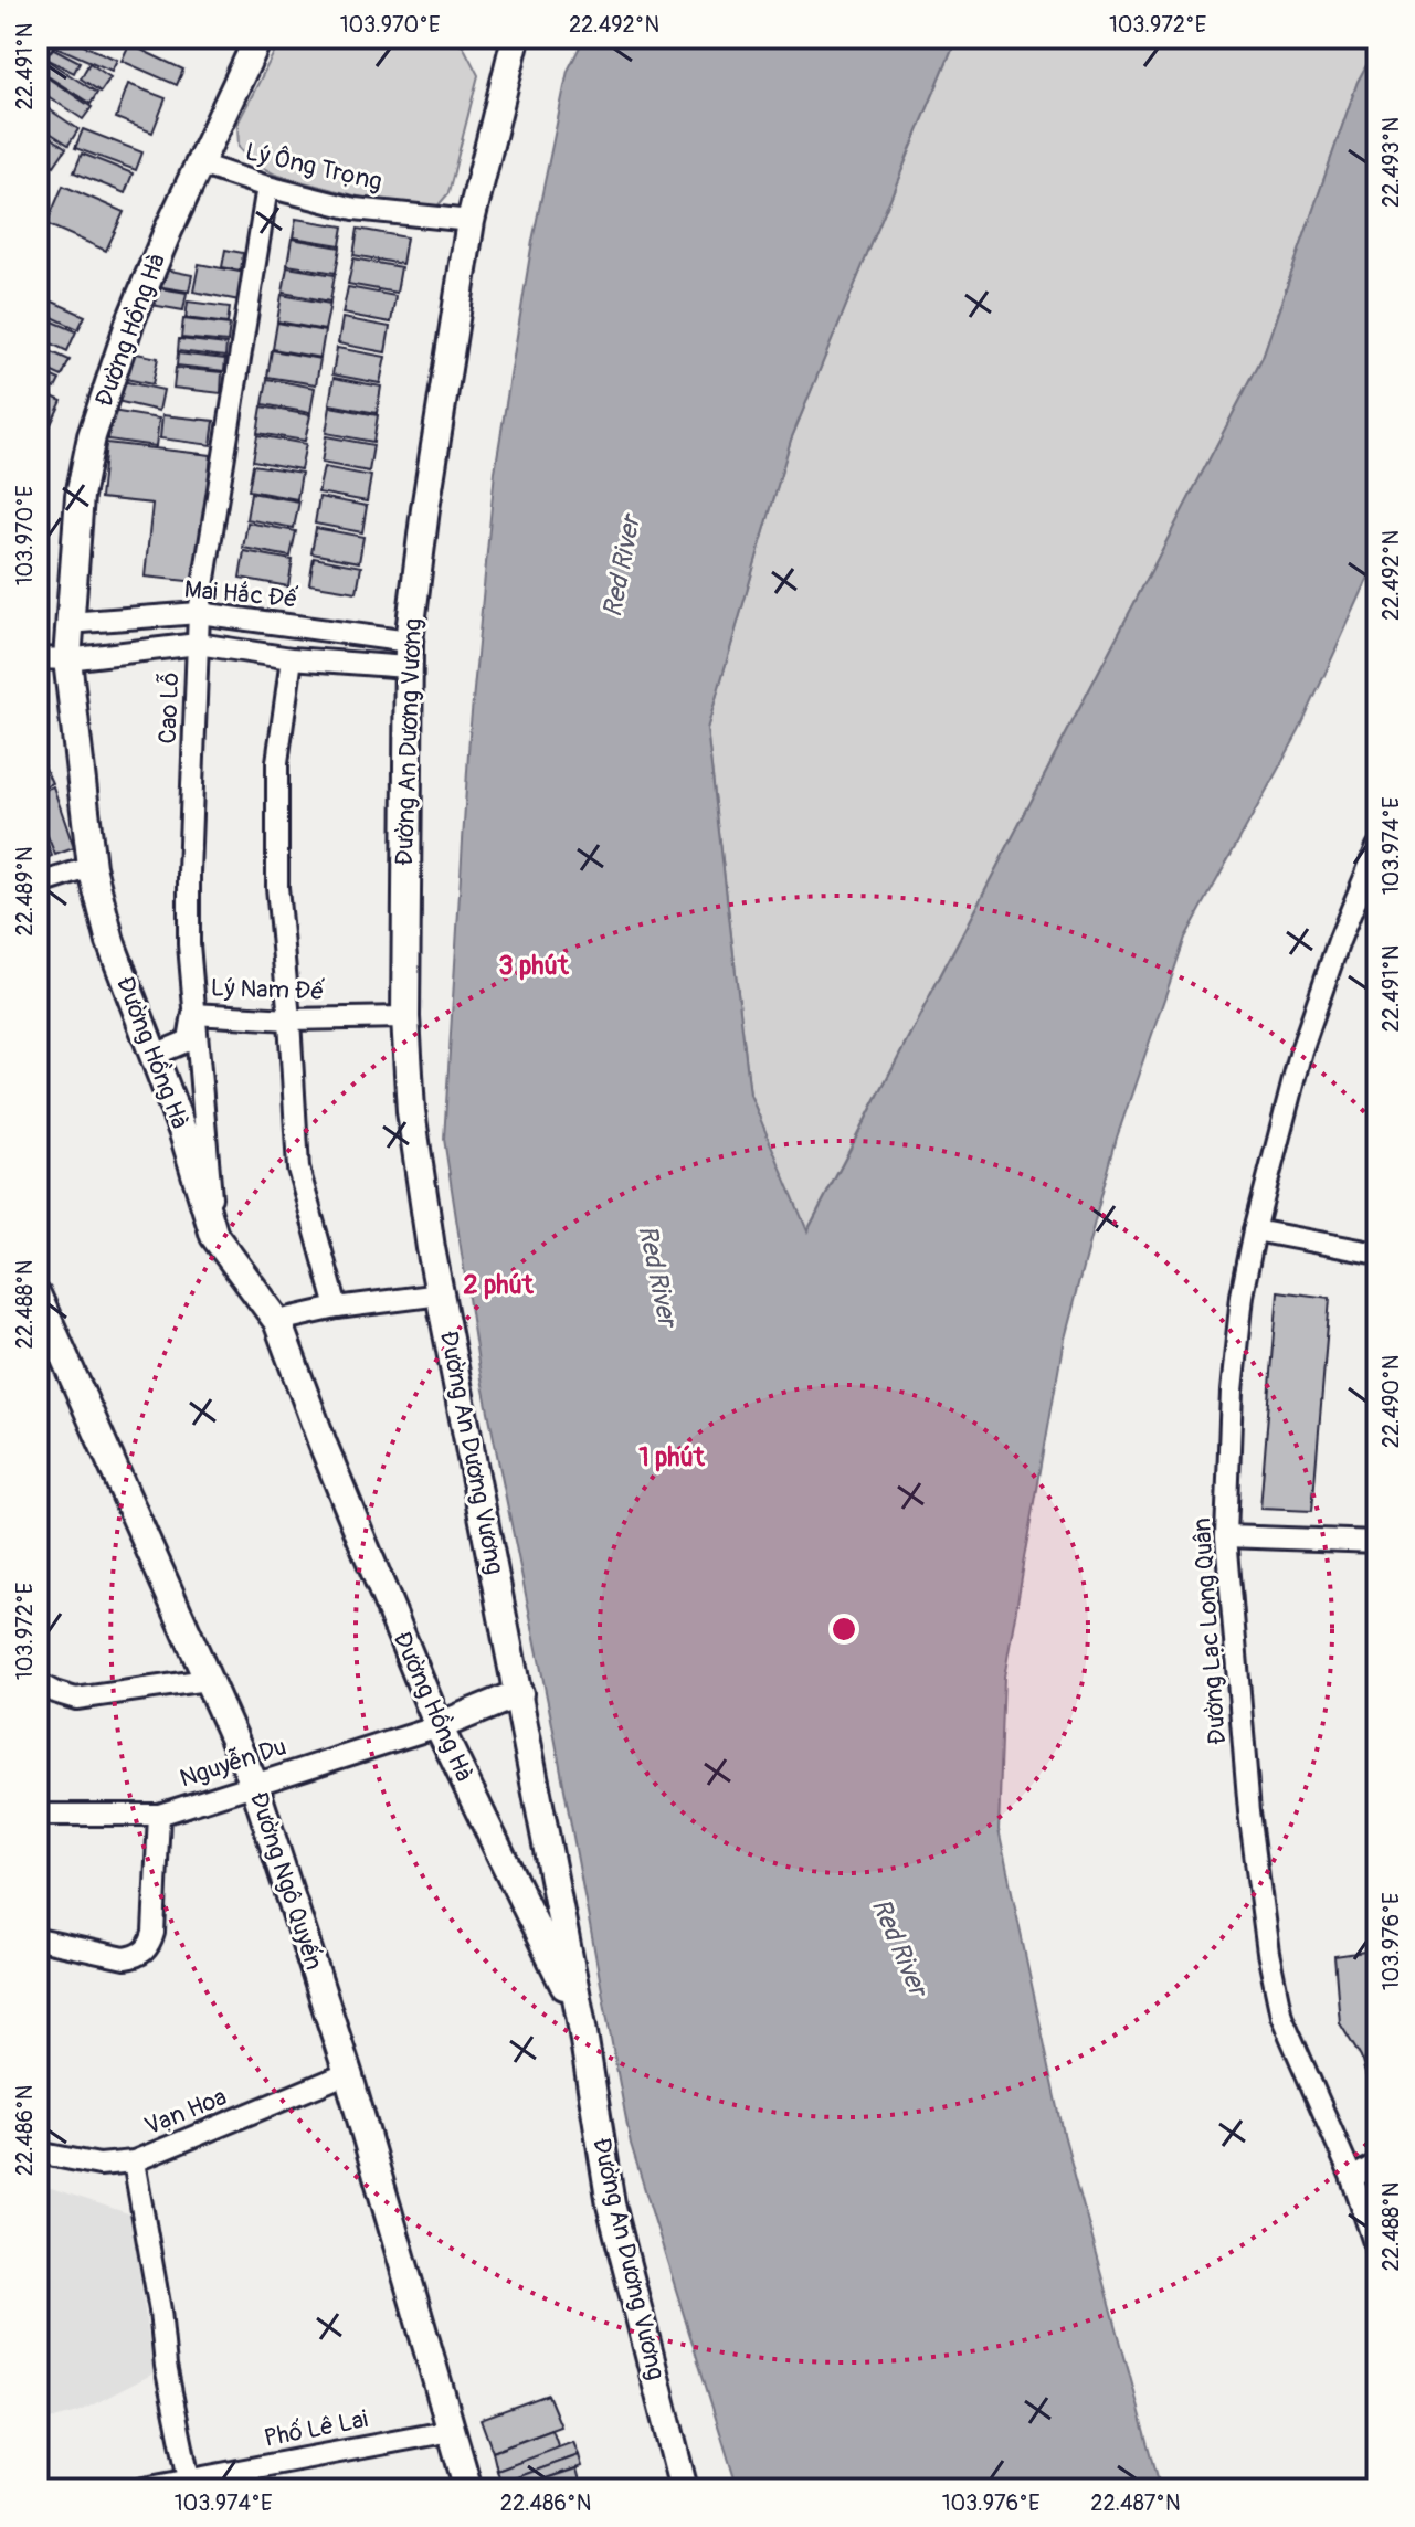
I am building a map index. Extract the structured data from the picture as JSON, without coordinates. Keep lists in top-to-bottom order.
{
  "streets": {
    "street": [
      "Lý Ông Trọng",
      "Đường Hồng Hà",
      "Mai Hắc Đế",
      "Cao Lỗ",
      "Đường An Dương Vương",
      "Lý Nam Đế",
      "Đường Lạc Long Quân",
      "Nguyễn Du",
      "Đường Ngô Quyến",
      "Vạn Hoa",
      "Phố Lê Lai"
    ]
  },
  "crossings": [
    ["Lý Ông Trọng", "Đường Hồng Hà"],
    ["Lý Ông Trọng", "Cao Lỗ"],
    ["Lý Ông Trọng", "Đường An Dương Vương"],
    ["Đường Hồng Hà", "Mai Hắc Đế"],
    ["Đường Hồng Hà", "Cao Lỗ"],
    ["Đường Hồng Hà", "Đường An Dương Vương"],
    ["Đường Hồng Hà", "Lý Nam Đế"],
    ["Đường Hồng Hà", "Nguyễn Du"],
    ["Mai Hắc Đế", "Cao Lỗ"],
    ["Mai Hắc Đế", "Đường An Dương Vương"],
    ["Cao Lỗ", "Lý Nam Đế"],
    ["Đường An Dương Vương", "Lý Nam Đế"],
    ["Nguyễn Du", "Đường Ngô Quyến"],
    ["Đường Ngô Quyến", "Vạn Hoa"],
    ["Đường Ngô Quyến", "Phố Lê Lai"]
  ],
  "water": ["Red River"],
  "coordinates": [
    "103.970°E",
    "22.492°N",
    "103.972°E",
    "22.491°N",
    "22.493°N",
    "103.974°E",
    "22.489°N",
    "22.488°N",
    "22.490°N",
    "103.976°E",
    "22.486°N",
    "22.487°N"
  ],
  "rings": ["3 phút", "2 phút", "1 phút"]
}
